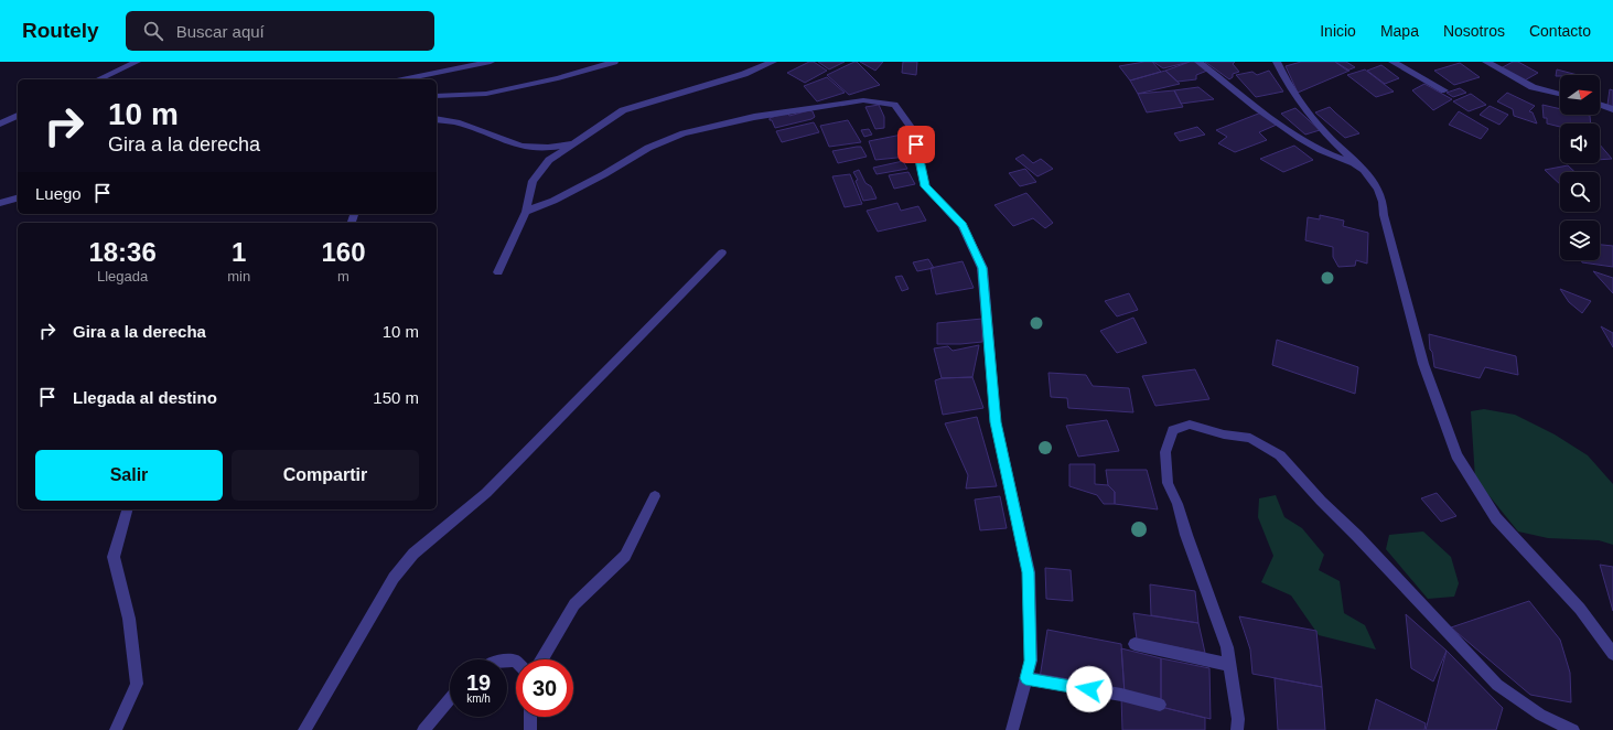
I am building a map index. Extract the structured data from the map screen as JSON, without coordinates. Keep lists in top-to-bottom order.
{
  "north": "right",
  "page": {
    "header": "Routely",
    "search": "Buscar aquí",
    "nav": [
      "Inicio",
      "Mapa",
      "Nosotros",
      "Contacto"
    ],
    "turn": ["10 m", "Gira a la derecha"],
    "then": "Luego",
    "eta": [
      "18:36",
      "Llegada",
      "1",
      "min",
      "160",
      "m"
    ],
    "list": [
      {
        "name": "Gira a la derecha",
        "value": "10 m"
      },
      {
        "name": "Llegada al destino",
        "value": "150 m"
      }
    ],
    "buttons": ["Salir", "Compartir"],
    "speed": "19 km/h",
    "limit": "30"
  }
}
